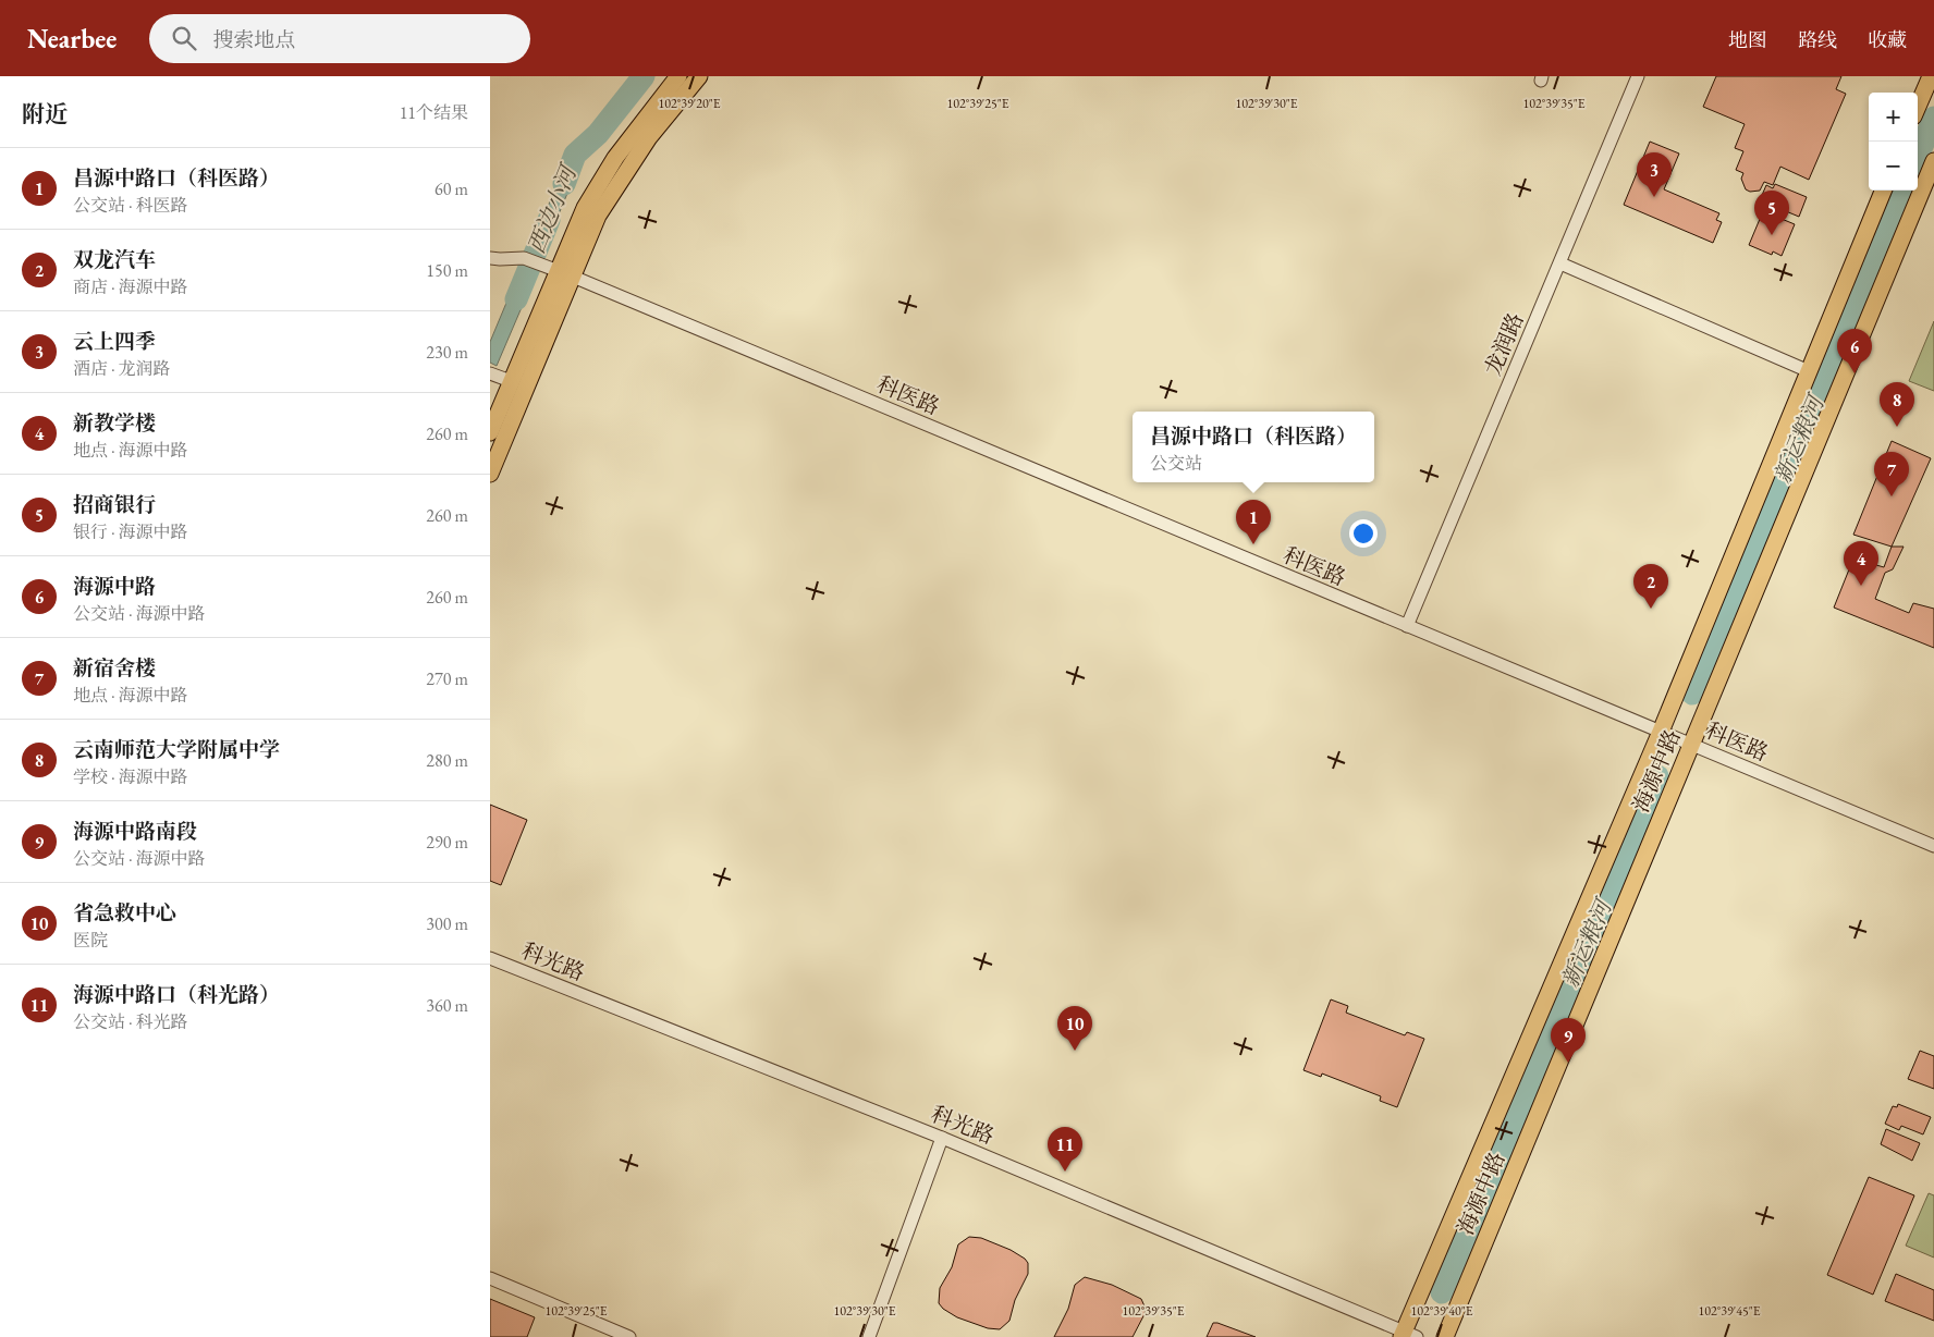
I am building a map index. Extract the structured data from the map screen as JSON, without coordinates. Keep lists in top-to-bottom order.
{
  "streets": {
    "main road": ["海源中路"],
    "street": ["龙润路", "科医路", "科光路"]
  },
  "crossings": [
    ["龙润路", "科医路"],
    ["科医路", "海源中路"],
    ["海源中路", "科光路"]
  ],
  "water": ["西边小河", "新运粮河"],
  "page": {
    "header": "Nearbee",
    "search": "搜索地点",
    "nav": ["地图", "路线", "收藏"],
    "heading": ["附近", "11个结果"],
    "map_buttons": ["+", "−"],
    "list": [
      {
        "mark": "1",
        "name": "昌源中路口（科医路）",
        "note": "公交站 · 科医路",
        "value": "60 m"
      },
      {
        "mark": "2",
        "name": "双龙汽车",
        "note": "商店 · 海源中路",
        "value": "150 m"
      },
      {
        "mark": "3",
        "name": "云上四季",
        "note": "酒店 · 龙润路",
        "value": "230 m"
      },
      {
        "mark": "4",
        "name": "新教学楼",
        "note": "地点 · 海源中路",
        "value": "260 m"
      },
      {
        "mark": "5",
        "name": "招商银行",
        "note": "银行 · 海源中路",
        "value": "260 m"
      },
      {
        "mark": "6",
        "name": "海源中路",
        "note": "公交站 · 海源中路",
        "value": "260 m"
      },
      {
        "mark": "7",
        "name": "新宿舍楼",
        "note": "地点 · 海源中路",
        "value": "270 m"
      },
      {
        "mark": "8",
        "name": "云南师范大学附属中学",
        "note": "学校 · 海源中路",
        "value": "280 m"
      },
      {
        "mark": "9",
        "name": "海源中路南段",
        "note": "公交站 · 海源中路",
        "value": "290 m"
      },
      {
        "mark": "10",
        "name": "省急救中心",
        "note": "医院",
        "value": "300 m"
      },
      {
        "mark": "11",
        "name": "海源中路口（科光路）",
        "note": "公交站 · 科光路",
        "value": "360 m"
      }
    ],
    "pins": [
      "3",
      "5",
      "6",
      "8",
      "7",
      "1",
      "4",
      "2",
      "10",
      "9",
      "11"
    ],
    "popup": ["昌源中路口（科医路）", "公交站"]
  },
  "coordinates": [
    "102°39'20\"E",
    "102°39'25\"E",
    "102°39'30\"E",
    "102°39'35\"E",
    "102°39'40\"E",
    "102°39'45\"E"
  ]
}
